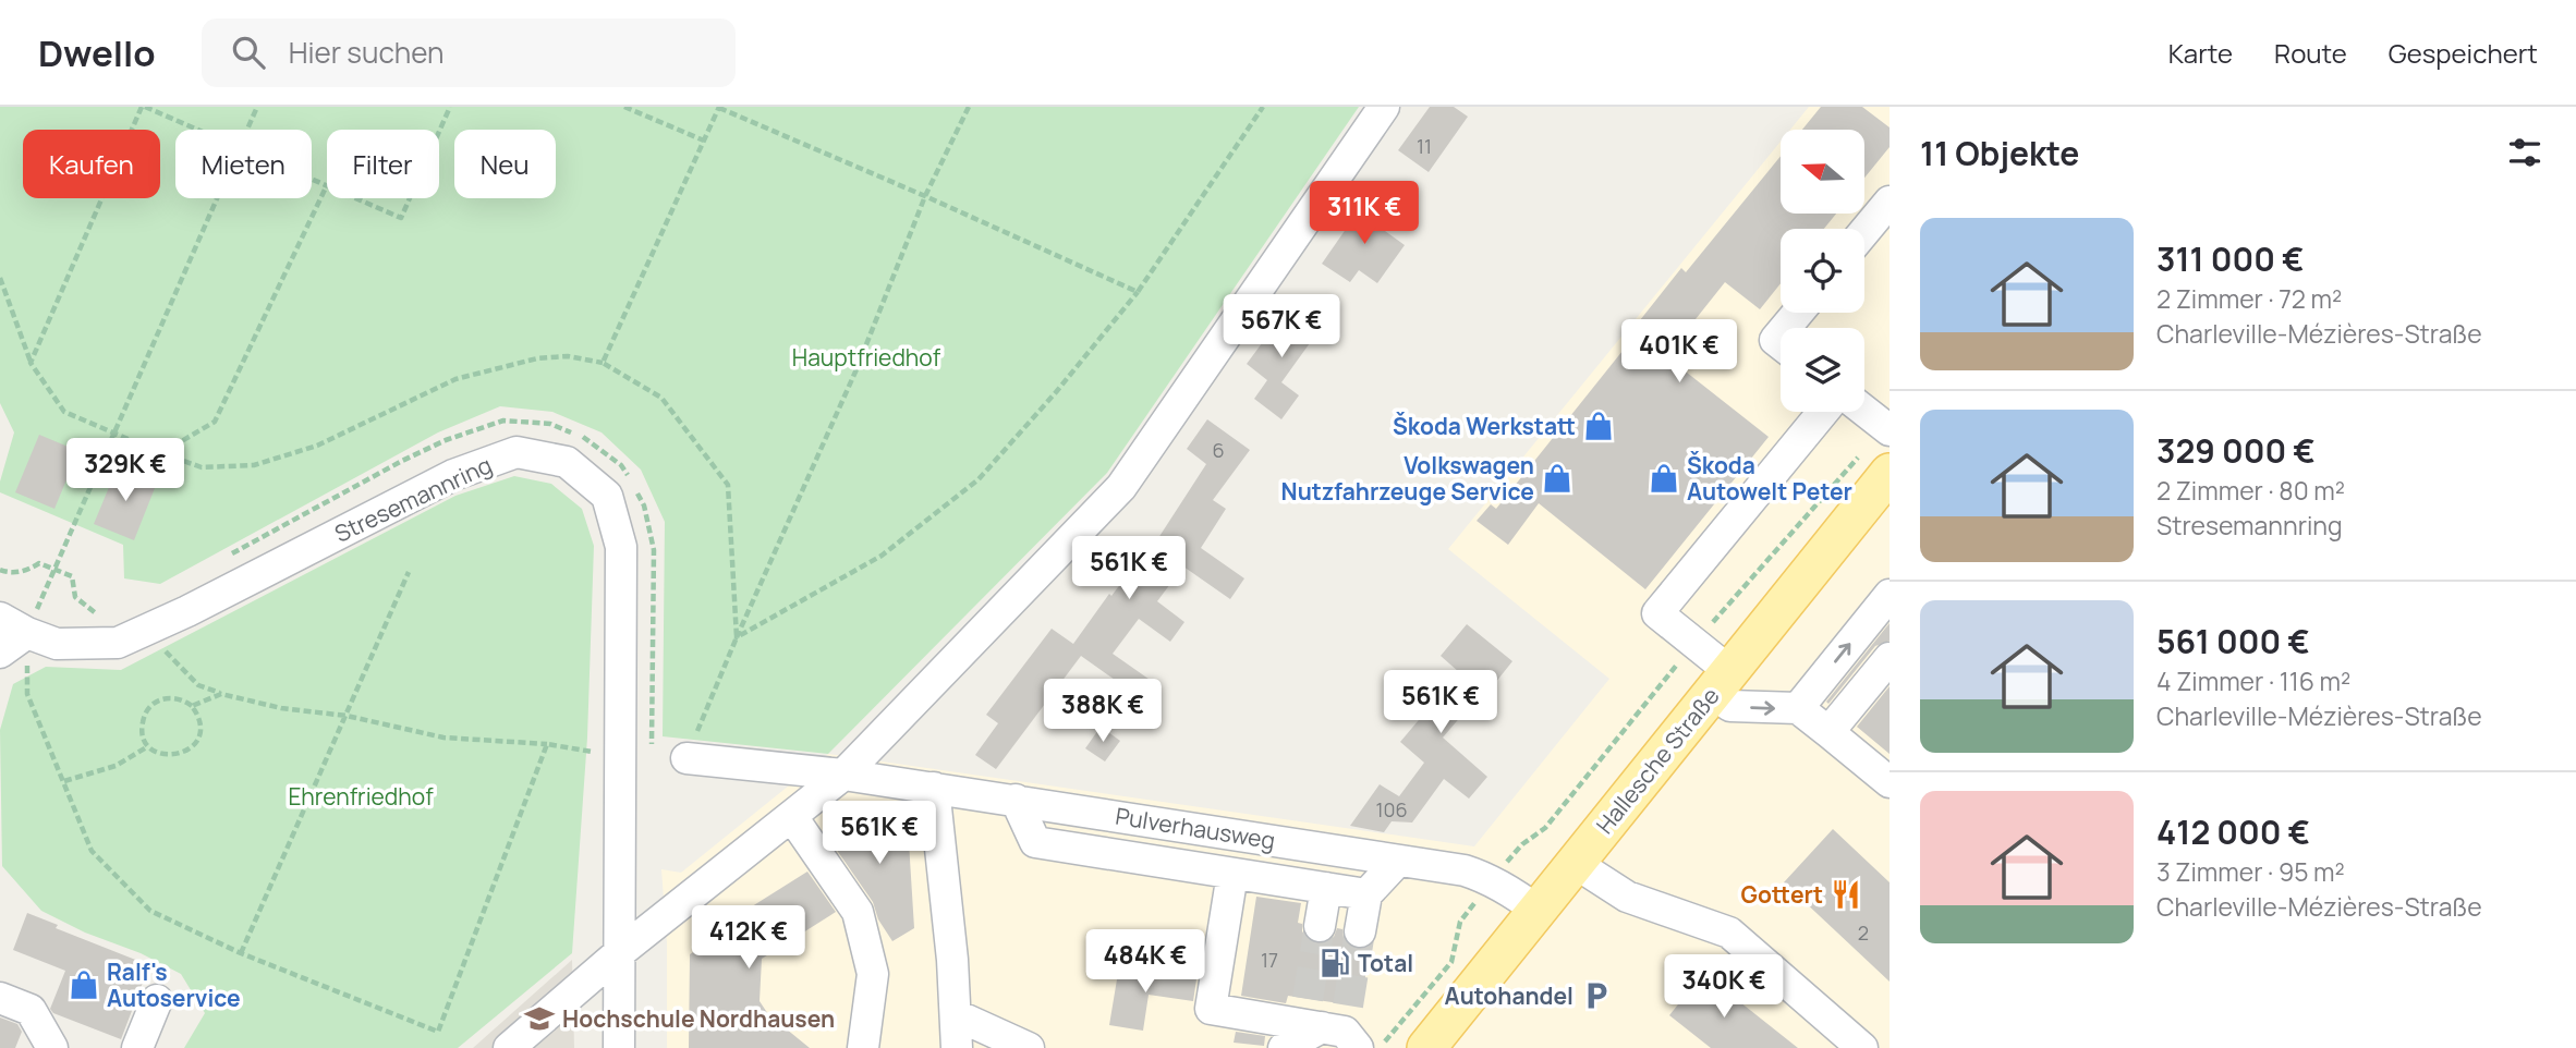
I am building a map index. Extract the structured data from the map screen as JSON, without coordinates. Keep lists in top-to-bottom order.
{
  "streets": {
    "main road": ["Hallesche Straße"],
    "street": ["Stresemannring", "Pulverhausweg"]
  },
  "crossings": [
    ["Hallesche Straße", "Pulverhausweg"]
  ],
  "parks": ["Hauptfriedhof", "Ehrenfriedhof"],
  "places": {
    "shop": [
      "Škoda Werkstatt",
      "Volkswagen Nutzfahrzeuge Service",
      "Škoda Autowelt Peter",
      "Ralf's Autoservice"
    ],
    "restaurant": ["Gottert"],
    "fuel station": ["Total"],
    "parking": ["Autohandel"],
    "school or university": ["Hochschule Nordhausen"]
  },
  "house_numbers": [
    "11",
    "6",
    "106",
    "2",
    "17"
  ],
  "north": "left",
  "page": {
    "header": "Dwello",
    "search": "Hier suchen",
    "nav": ["Karte", "Route", "Gespeichert"],
    "heading": "11 Objekte",
    "chip": [
      "Kaufen",
      "Mieten",
      "Filter",
      "Neu"
    ],
    "price": [
      "311K €",
      "567K €",
      "401K €",
      "329K €",
      "561K €",
      "561K €",
      "388K €",
      "561K €",
      "412K €",
      "484K €",
      "340K €"
    ],
    "list": [
      {
        "name": "311 000 €",
        "note": "2 Zimmer · 72 m² · Charleville-Mézières-Straße"
      },
      {
        "name": "329 000 €",
        "note": "2 Zimmer · 80 m² · Stresemannring"
      },
      {
        "name": "561 000 €",
        "note": "4 Zimmer · 116 m² · Charleville-Mézières-Straße"
      },
      {
        "name": "412 000 €",
        "note": "3 Zimmer · 95 m² · Charleville-Mézières-Straße"
      }
    ]
  }
}
